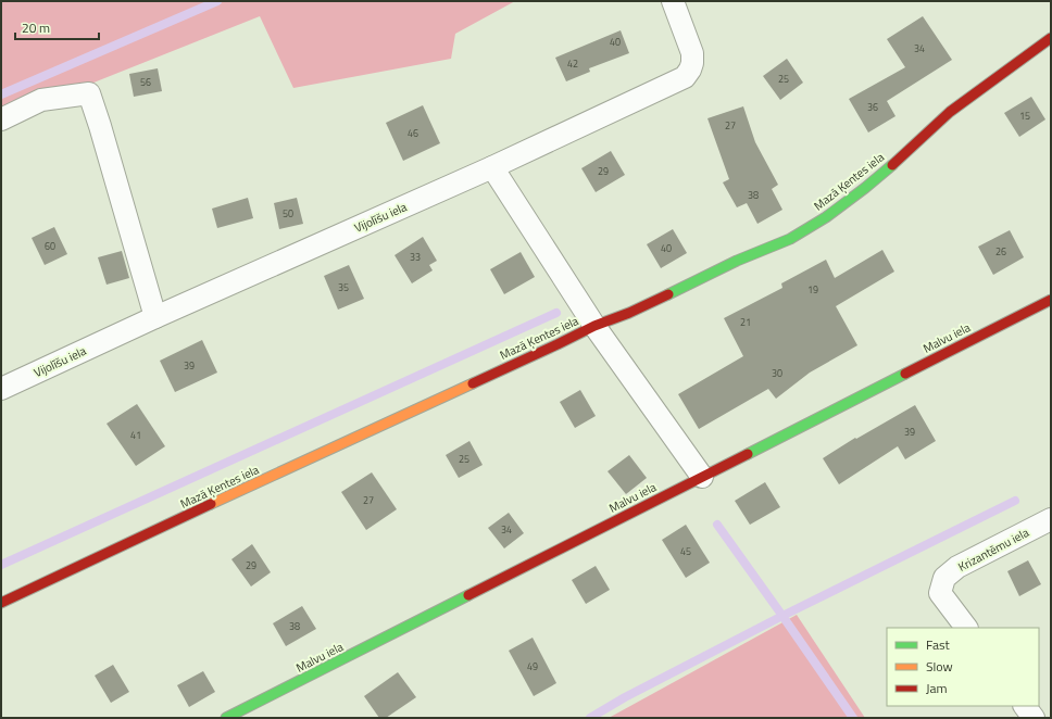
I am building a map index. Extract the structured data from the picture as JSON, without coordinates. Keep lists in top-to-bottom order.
{
  "streets": {
    "street": [
      "Mazā Ķentes iela",
      "Vijolīšu iela",
      "Malvu iela",
      "Krizantēmu iela"
    ]
  },
  "house_numbers": [
    "40",
    "34",
    "42",
    "25",
    "56",
    "36",
    "15",
    "27",
    "46",
    "29",
    "38",
    "50",
    "60",
    "40",
    "26",
    "33",
    "35",
    "19",
    "21",
    "39",
    "30",
    "39",
    "41",
    "25",
    "27",
    "34",
    "45",
    "29",
    "38",
    "49"
  ],
  "legend": ["Fast", "Slow", "Jam"],
  "scale_bar": "20 m"
}
